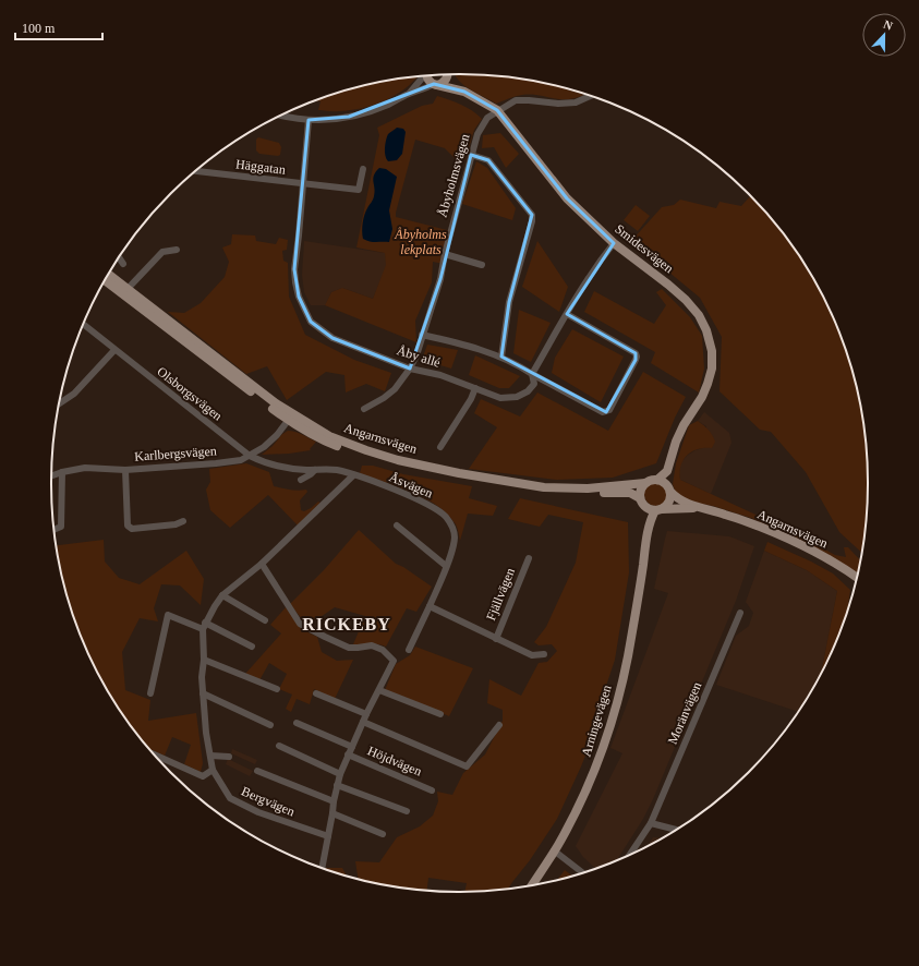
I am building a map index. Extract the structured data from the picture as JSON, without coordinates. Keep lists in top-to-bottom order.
{
  "streets": {
    "main road": ["Smidesvägen", "Angarnsvägen", "Arningevägen"],
    "street": [
      "Häggatan",
      "Åbyholmsvägen",
      "Åby allé",
      "Olsborgsvägen",
      "Karlbergsvägen",
      "Åsvägen",
      "Fjällvägen",
      "Moränvägen",
      "Höjdvägen",
      "Bergvägen"
    ]
  },
  "crossings": [
    ["Häggatan", "Åby allé"],
    ["Åbyholmsvägen", "Smidesvägen"],
    ["Åbyholmsvägen", "Åby allé"],
    ["Smidesvägen", "Angarnsvägen"],
    ["Smidesvägen", "Arningevägen"],
    ["Olsborgsvägen", "Karlbergsvägen"],
    ["Olsborgsvägen", "Åsvägen"],
    ["Angarnsvägen", "Karlbergsvägen"],
    ["Angarnsvägen", "Arningevägen"],
    ["Karlbergsvägen", "Åsvägen"],
    ["Höjdvägen", "Bergvägen"]
  ],
  "districts": ["RICKEBY"],
  "parks": ["Åbyholms lekplats"],
  "scale_bar": "100 m",
  "north": "top"
}
